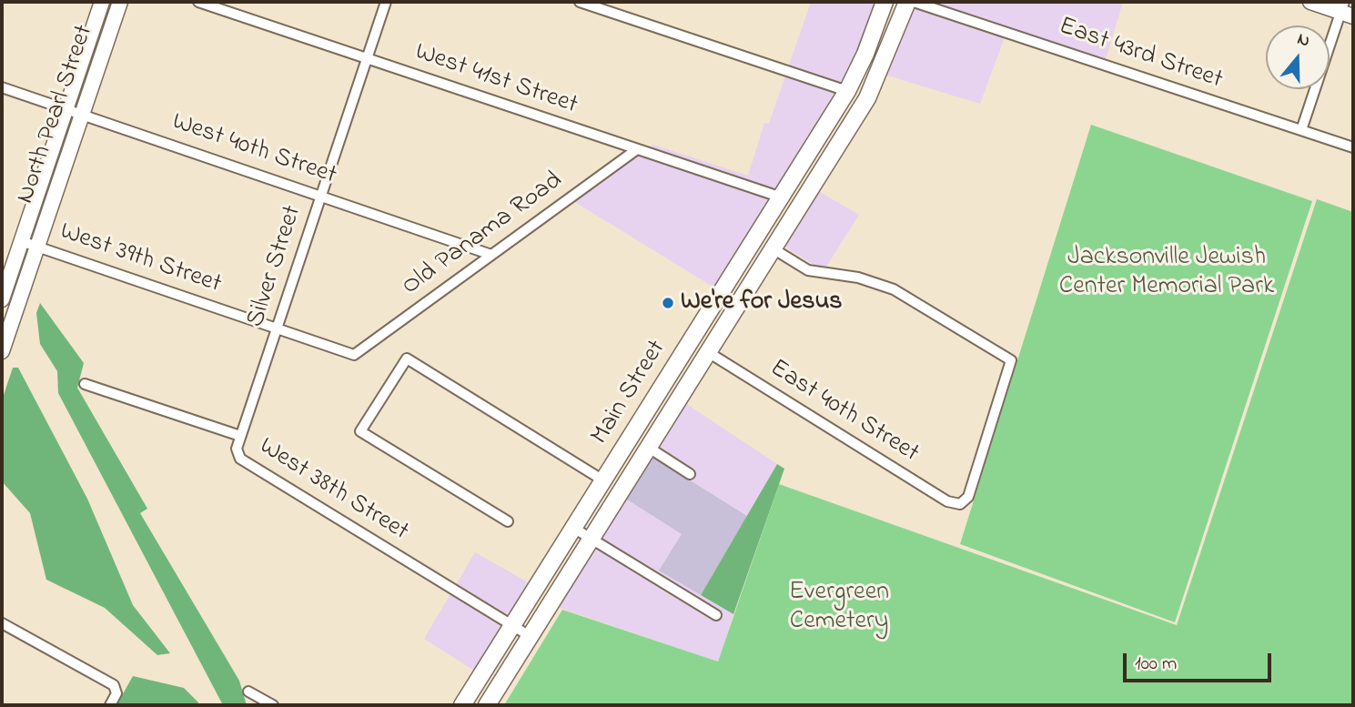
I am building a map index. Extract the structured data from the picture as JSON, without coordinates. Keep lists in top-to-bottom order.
{
  "streets": {
    "main road": ["Main Street"],
    "street": [
      "East 43rd Street",
      "West 41st Street",
      "North Pearl Street",
      "West 40th Street",
      "Old Panama Road",
      "West 39th Street",
      "Silver Street",
      "East 40th Street",
      "West 38th Street"
    ]
  },
  "crossings": [
    ["West 41st Street", "Old Panama Road"],
    ["West 41st Street", "Silver Street"],
    ["West 41st Street", "Main Street"],
    ["North Pearl Street", "West 40th Street"],
    ["North Pearl Street", "West 39th Street"],
    ["West 40th Street", "Old Panama Road"],
    ["West 40th Street", "Silver Street"],
    ["Old Panama Road", "West 39th Street"],
    ["West 39th Street", "Silver Street"],
    ["Silver Street", "West 38th Street"],
    ["Main Street", "East 40th Street"],
    ["Main Street", "West 38th Street"]
  ],
  "parks": ["Jacksonville Jewish Center Memorial Park", "Evergreen Cemetery"],
  "places": ["We're for Jesus"],
  "scale_bar": "100 m",
  "north": "top"
}
